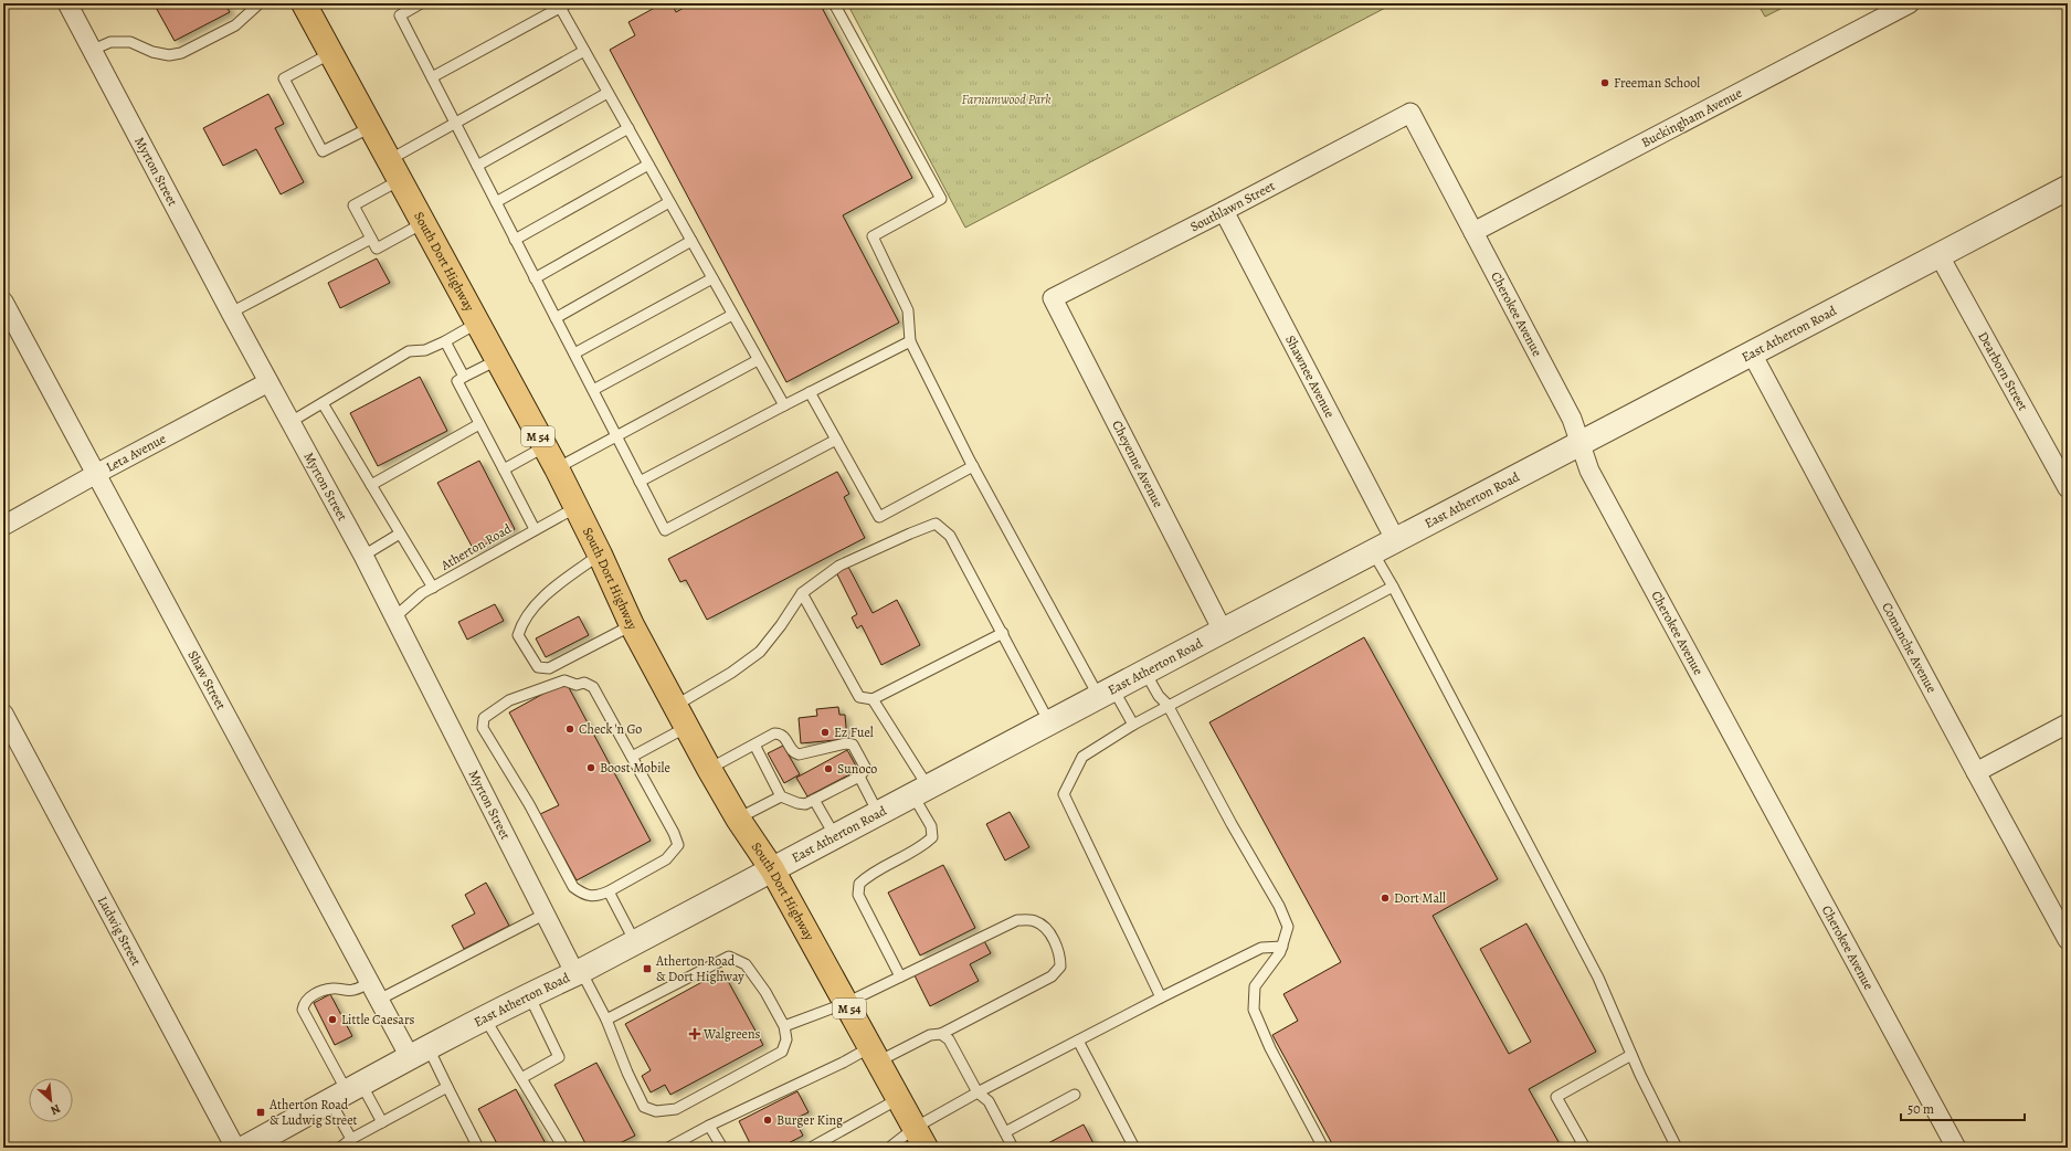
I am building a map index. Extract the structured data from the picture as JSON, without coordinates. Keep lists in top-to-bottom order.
{
  "streets": {
    "main road": ["South Dort Highway", "M 54"],
    "street": [
      "Buckingham Avenue",
      "Myrton Street",
      "Southlawn Street",
      "Cherokee Avenue",
      "East Atherton Road",
      "Dearborn Street",
      "Shawnee Avenue",
      "Leta Avenue",
      "Cheyenne Avenue",
      "Comanche Avenue",
      "Shaw Street",
      "Ludwig Street"
    ],
    "lane": ["Atherton Road"]
  },
  "crossings": [
    ["Buckingham Avenue", "Cherokee Avenue"],
    ["Myrton Street", "East Atherton Road"],
    ["Myrton Street", "Leta Avenue"],
    ["Myrton Street", "Atherton Road"],
    ["Southlawn Street", "Cherokee Avenue"],
    ["Southlawn Street", "Shawnee Avenue"],
    ["Southlawn Street", "Cheyenne Avenue"],
    ["South Dort Highway", "East Atherton Road"],
    ["South Dort Highway", "Atherton Road"],
    ["Cherokee Avenue", "East Atherton Road"],
    ["East Atherton Road", "Dearborn Street"],
    ["East Atherton Road", "Shawnee Avenue"],
    ["East Atherton Road", "Cheyenne Avenue"],
    ["East Atherton Road", "Comanche Avenue"],
    ["East Atherton Road", "Shaw Street"],
    ["Leta Avenue", "Shaw Street"]
  ],
  "parks": ["Farnumwood Park"],
  "places": {
    "other": [
      "Freeman School",
      "Check 'n Go",
      "Ez Fuel",
      "Boost Mobile",
      "Sunoco",
      "Dort Mall",
      "Little Caesars",
      "Burger King"
    ],
    "transit": ["Atherton Road & Dort Highway", "Atherton Road & Ludwig Street"],
    "health": ["Walgreens"]
  },
  "scale_bar": "50 m",
  "north": "bottom right"
}
